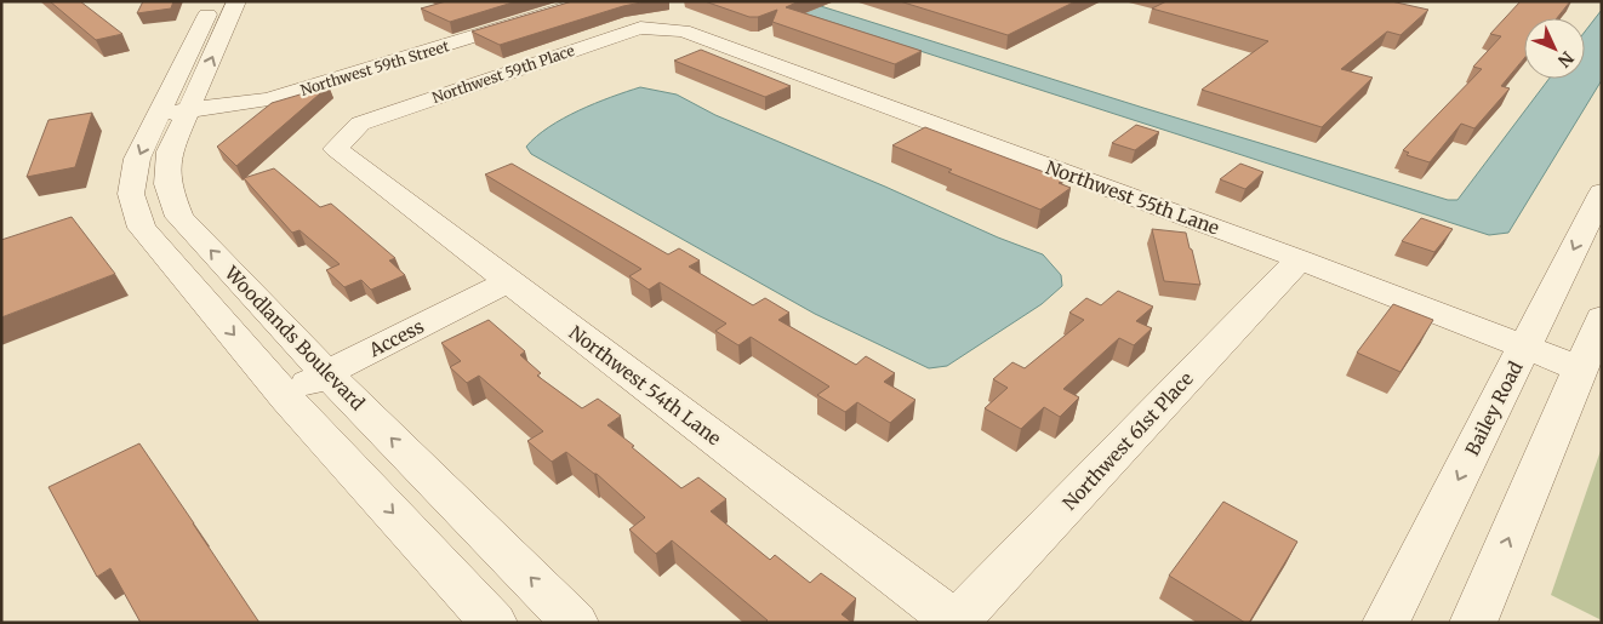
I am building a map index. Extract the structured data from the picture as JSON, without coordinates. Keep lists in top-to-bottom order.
{
  "streets": {
    "street": [
      "Northwest 59th Street",
      "Northwest 59th Place",
      "Northwest 55th Lane",
      "Woodlands Boulevard",
      "Access",
      "Northwest 54th Lane",
      "Bailey Road",
      "Northwest 61st Place"
    ]
  },
  "crossings": [
    ["Northwest 59th Street", "Woodlands Boulevard"],
    ["Northwest 59th Place", "Northwest 55th Lane"],
    ["Northwest 59th Place", "Northwest 54th Lane"],
    ["Northwest 55th Lane", "Bailey Road"],
    ["Northwest 55th Lane", "Northwest 61st Place"],
    ["Woodlands Boulevard", "Access"],
    ["Access", "Northwest 54th Lane"],
    ["Northwest 54th Lane", "Northwest 61st Place"]
  ],
  "north": "bottom right"
}
